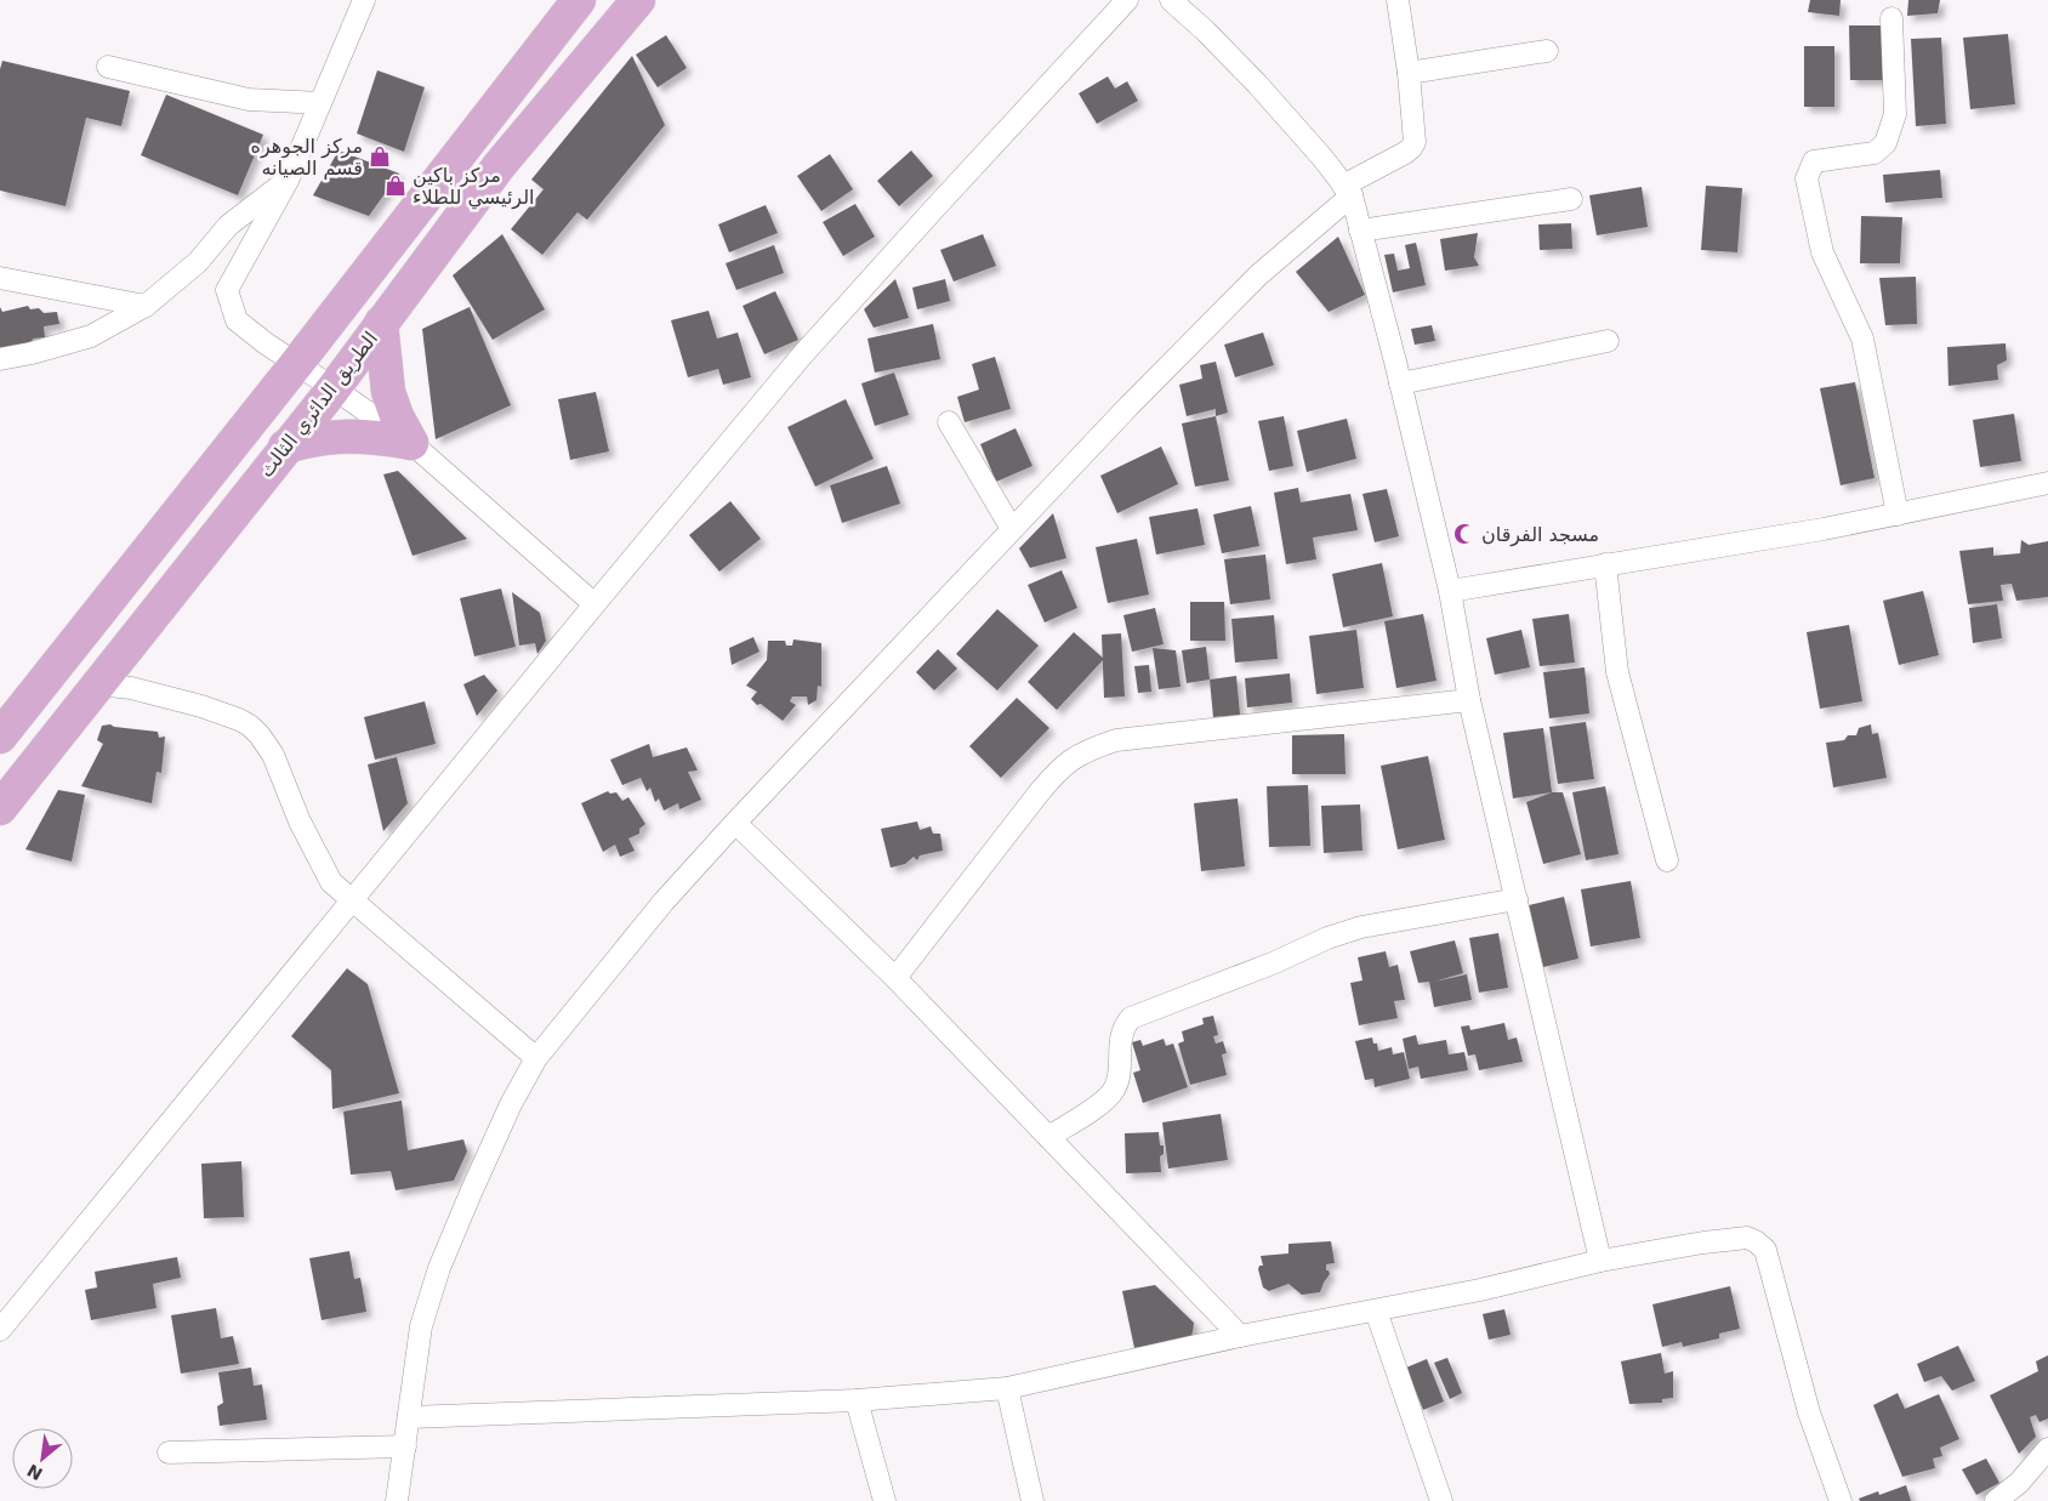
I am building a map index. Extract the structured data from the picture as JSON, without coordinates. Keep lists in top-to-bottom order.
{
  "streets": {
    "main road": ["الطريق الدائري الثالث"]
  },
  "places": {
    "shop": ["مركز الجوهره قسم الصيانه", "مركز باكين الرئيسي للطلاء"],
    "mosque": ["مسجد الفرقان"]
  },
  "north": "bottom left"
}
